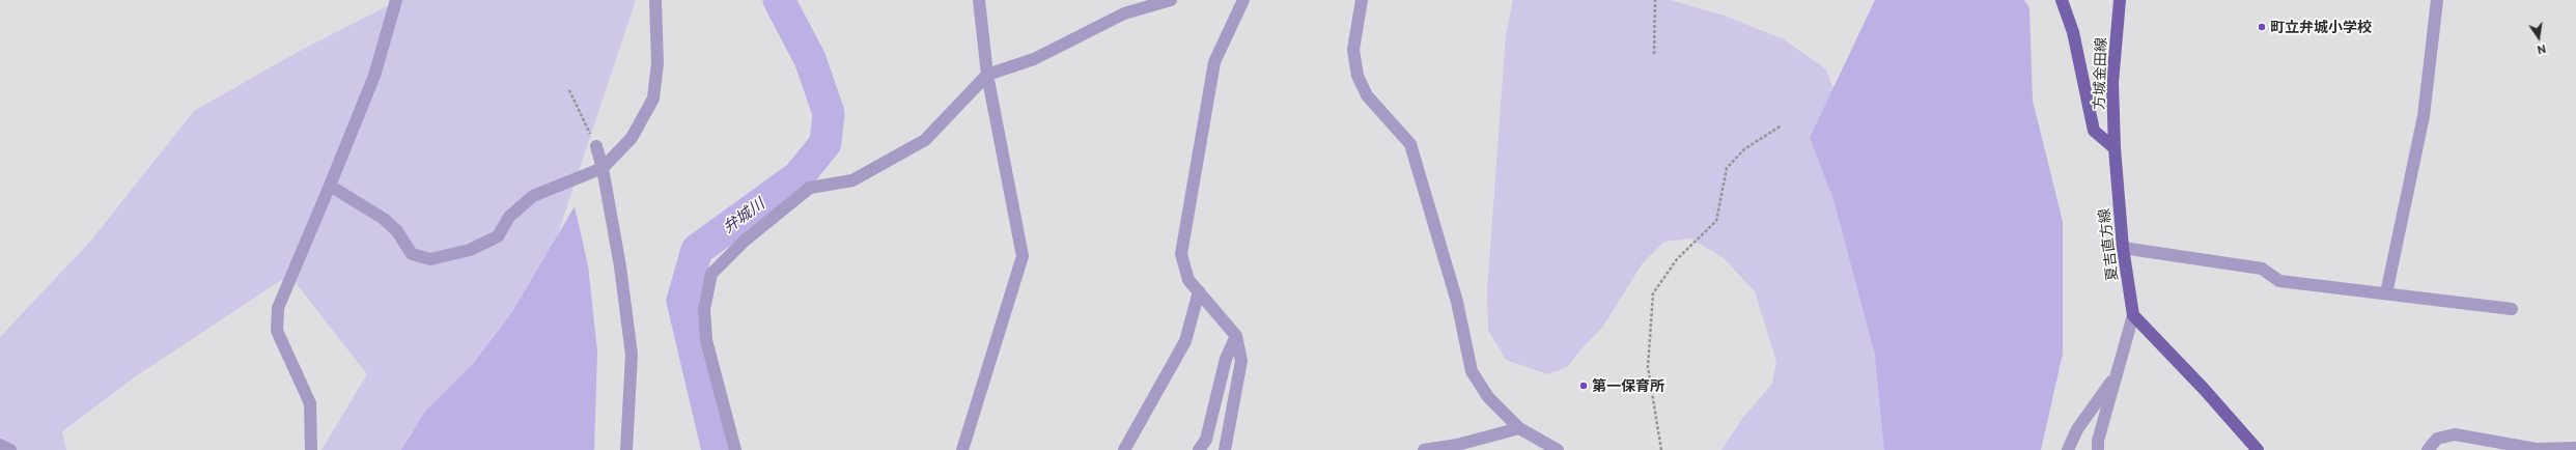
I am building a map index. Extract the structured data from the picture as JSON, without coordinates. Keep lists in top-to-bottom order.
{
  "streets": {
    "main road": ["方城金田線", "夏吉直方線"]
  },
  "crossings": [
    ["方城金田線", "夏吉直方線"]
  ],
  "water": ["弁城川"],
  "places": ["町立弁城小学校", "第一保育所"],
  "north": "bottom"
}
